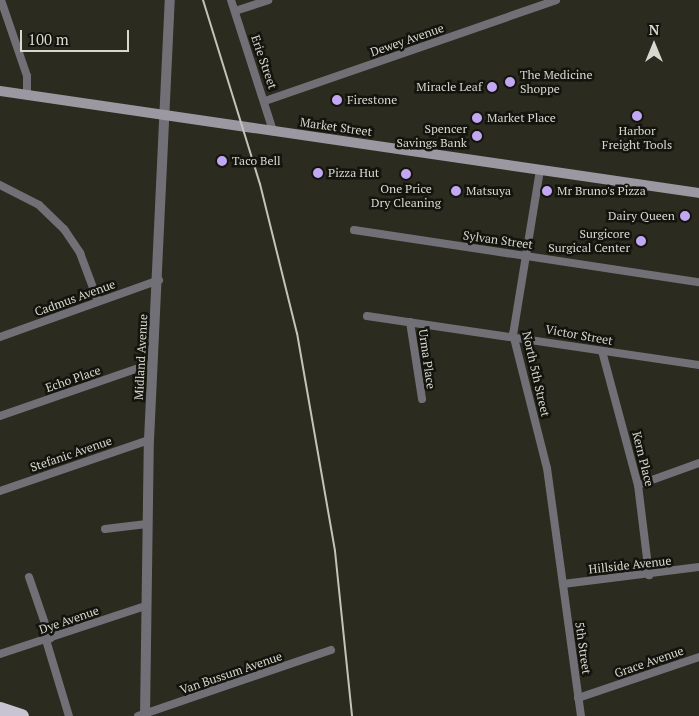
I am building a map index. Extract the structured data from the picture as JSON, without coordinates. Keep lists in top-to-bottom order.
{
  "streets": {
    "main road": ["Market Street"],
    "street": [
      "Dewey Avenue",
      "Erie Street",
      "Sylvan Street",
      "Cadmus Avenue",
      "Victor Street",
      "Midland Avenue",
      "Urma Place",
      "North 5th Street",
      "Echo Place",
      "Stefanic Avenue",
      "Kern Place",
      "Hillside Avenue",
      "Dye Avenue",
      "5th Street",
      "Grace Avenue",
      "Van Bussum Avenue"
    ]
  },
  "crossings": [
    ["Dewey Avenue", "Erie Street"],
    ["Erie Street", "Market Street"],
    ["Market Street", "Midland Avenue"],
    ["Market Street", "North 5th Street"],
    ["Sylvan Street", "North 5th Street"],
    ["Cadmus Avenue", "Midland Avenue"],
    ["Victor Street", "Urma Place"],
    ["Victor Street", "North 5th Street"],
    ["Victor Street", "Kern Place"],
    ["Midland Avenue", "Echo Place"],
    ["Midland Avenue", "Stefanic Avenue"],
    ["Midland Avenue", "Dye Avenue"],
    ["Midland Avenue", "Van Bussum Avenue"],
    ["North 5th Street", "Hillside Avenue"],
    ["North 5th Street", "5th Street"],
    ["Kern Place", "Hillside Avenue"],
    ["Hillside Avenue", "5th Street"],
    ["5th Street", "Grace Avenue"]
  ],
  "places": [
    "The Medicine Shoppe",
    "Miracle Leaf",
    "Firestone",
    "Harbor Freight Tools",
    "Market Place",
    "Spencer Savings Bank",
    "Taco Bell",
    "Pizza Hut",
    "One Price Dry Cleaning",
    "Matsuya",
    "Mr Bruno's Pizza",
    "Dairy Queen",
    "Surgicore Surgical Center"
  ],
  "scale_bar": "100 m",
  "north": "top"
}
